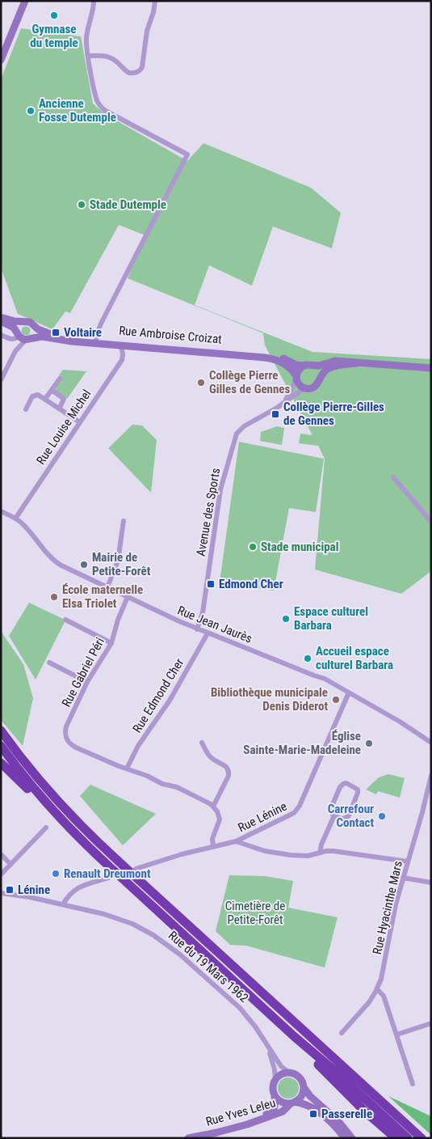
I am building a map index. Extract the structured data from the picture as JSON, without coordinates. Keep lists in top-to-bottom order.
{
  "streets": {
    "main road": ["Rue Ambroise Croizat", "Rue Yves Leleu"],
    "street": [
      "Rue Louise Michel",
      "Avenue des Sports",
      "Rue Jean Jaurès",
      "Rue Gabriel Péri",
      "Rue Edmond Cher",
      "Rue Lénine",
      "Rue Hyacinthe Mars",
      "Rue du 19 Mars 1962"
    ]
  },
  "crossings": [
    ["Rue Ambroise Croizat", "Rue Louise Michel"],
    ["Rue Ambroise Croizat", "Avenue des Sports"],
    ["Rue Louise Michel", "Rue Jean Jaurès"],
    ["Avenue des Sports", "Rue Jean Jaurès"],
    ["Rue Jean Jaurès", "Rue Gabriel Péri"],
    ["Rue Jean Jaurès", "Rue Edmond Cher"],
    ["Rue Jean Jaurès", "Rue Lénine"],
    ["Rue Gabriel Péri", "Rue Edmond Cher"],
    ["Rue du 19 Mars 1962", "Rue Yves Leleu"]
  ],
  "parks": ["Cimetière de Petite-Forêt"],
  "places": {
    "other": [
      "Gymnase du temple",
      "Ancienne Fosse Dutemple",
      "Stade Dutemple",
      "Collège Pierre Gilles de Gennes",
      "Stade municipal",
      "Mairie de Petite-Forêt",
      "École maternelle Elsa Triolet",
      "Espace culturel Barbara",
      "Accueil espace culturel Barbara",
      "Bibliothèque municipale Denis Diderot",
      "Église Sainte-Marie-Madeleine",
      "Carrefour Contact",
      "Renault Dreumont"
    ],
    "transit": [
      "Voltaire",
      "Collège Pierre-Gilles de Gennes",
      "Edmond Cher",
      "Lénine",
      "Passerelle"
    ]
  }
}
